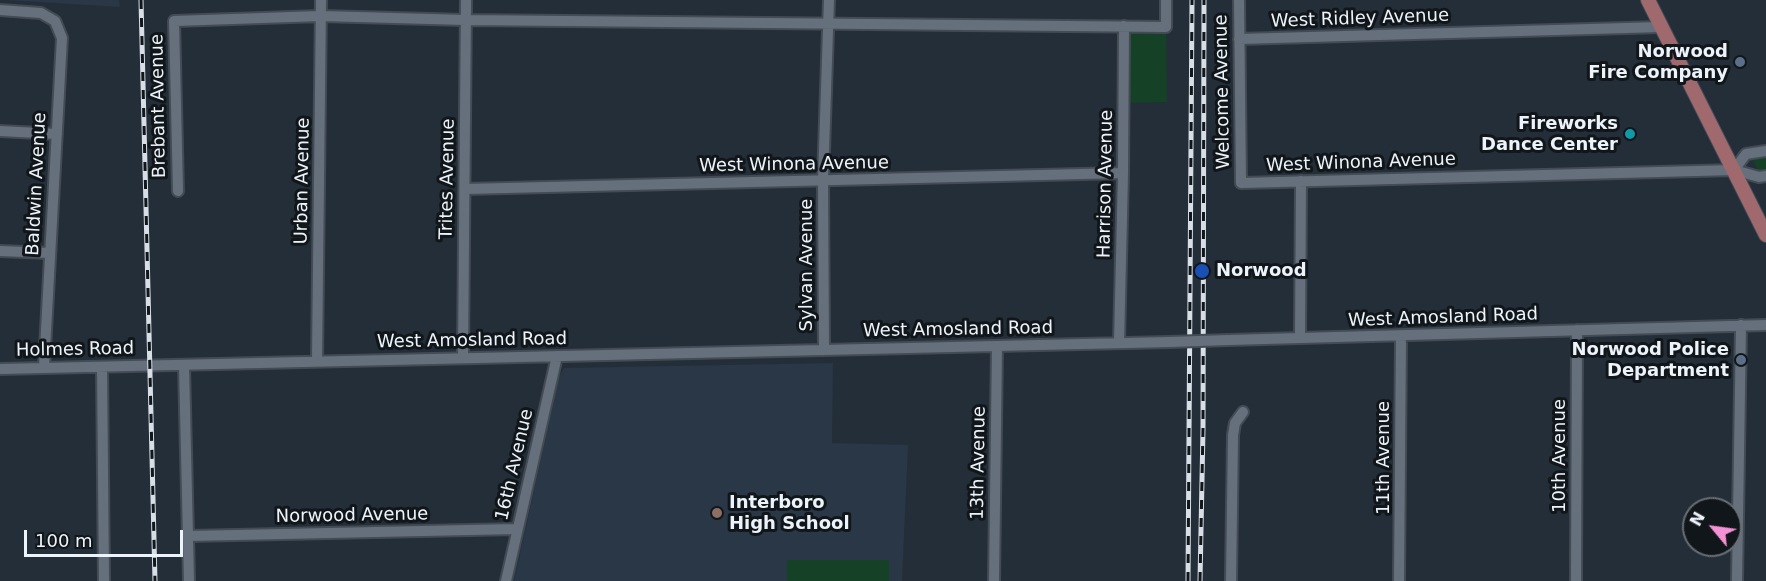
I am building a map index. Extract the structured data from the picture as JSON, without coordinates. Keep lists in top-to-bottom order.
{
  "streets": {
    "street": [
      "West Ridley Avenue",
      "Welcome Avenue",
      "Brebant Avenue",
      "West Winona Avenue",
      "Trites Avenue",
      "Urban Avenue",
      "Baldwin Avenue",
      "Harrison Avenue",
      "Sylvan Avenue",
      "West Amosland Road",
      "Holmes Road",
      "10th Avenue",
      "11th Avenue",
      "13th Avenue",
      "16th Avenue",
      "Norwood Avenue"
    ]
  },
  "crossings": [
    ["West Ridley Avenue", "Welcome Avenue"],
    ["Welcome Avenue", "West Winona Avenue"],
    ["Brebant Avenue", "Urban Avenue"],
    ["West Winona Avenue", "Trites Avenue"],
    ["West Winona Avenue", "Harrison Avenue"],
    ["West Winona Avenue", "Sylvan Avenue"],
    ["Trites Avenue", "West Amosland Road"],
    ["Urban Avenue", "West Amosland Road"],
    ["Baldwin Avenue", "Holmes Road"],
    ["Harrison Avenue", "West Amosland Road"],
    ["Sylvan Avenue", "West Amosland Road"],
    ["West Amosland Road", "Holmes Road"],
    ["West Amosland Road", "10th Avenue"],
    ["West Amosland Road", "11th Avenue"],
    ["West Amosland Road", "13th Avenue"],
    ["West Amosland Road", "16th Avenue"],
    ["16th Avenue", "Norwood Avenue"]
  ],
  "places": [
    "Norwood Fire Company",
    "Fireworks Dance Center",
    "Norwood",
    "Norwood Police Department",
    "Interboro High School"
  ],
  "scale_bar": "100 m",
  "north": "top left"
}
